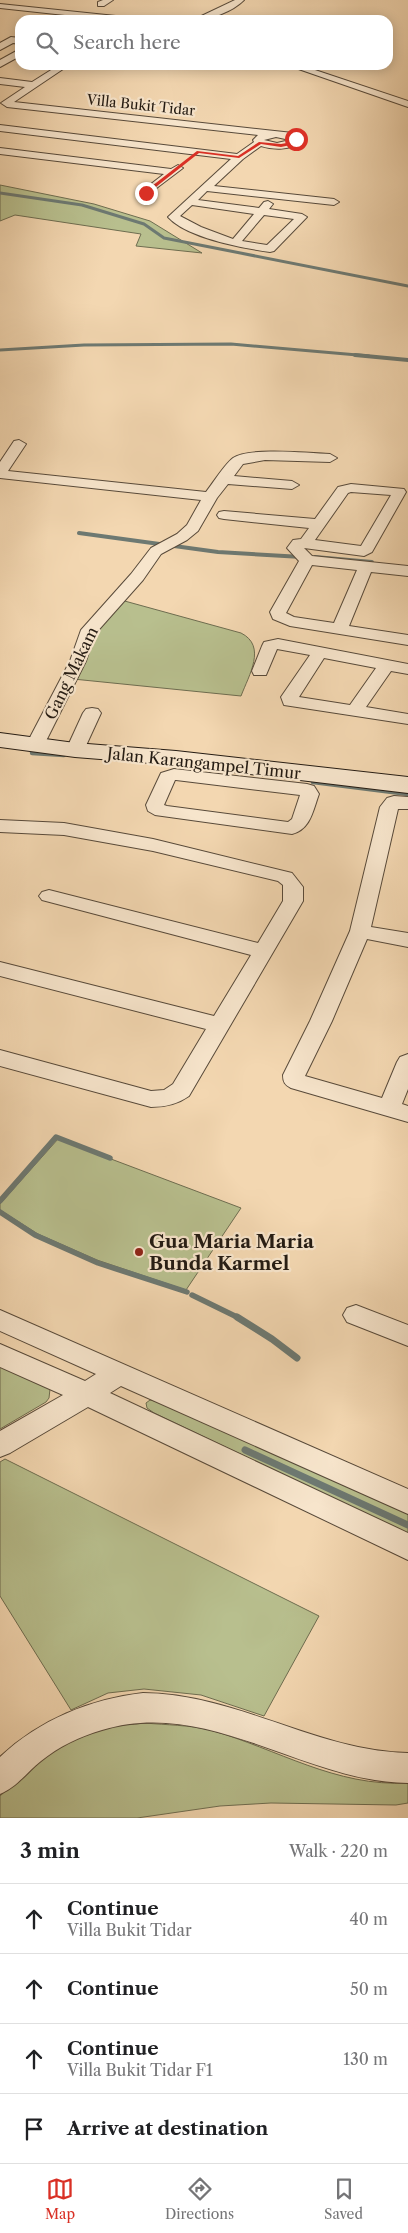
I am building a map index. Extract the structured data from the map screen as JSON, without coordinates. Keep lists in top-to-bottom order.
{
  "streets": {
    "street": ["Villa Bukit Tidar", "Gang Makam", "Jalan Karangampel Timur"]
  },
  "crossings": [
    ["Gang Makam", "Jalan Karangampel Timur"]
  ],
  "places": ["Gua Maria Maria Bunda Karmel"],
  "page": {
    "search": "Search here",
    "heading": ["3 min", "Walk · 220 m"],
    "list": [
      ["Continue", "Villa Bukit Tidar", "40 m"],
      ["Continue", "50 m"],
      ["Continue", "Villa Bukit Tidar F1", "130 m"],
      "Arrive at destination"
    ],
    "nav": ["Map", "Directions", "Saved"]
  }
}
